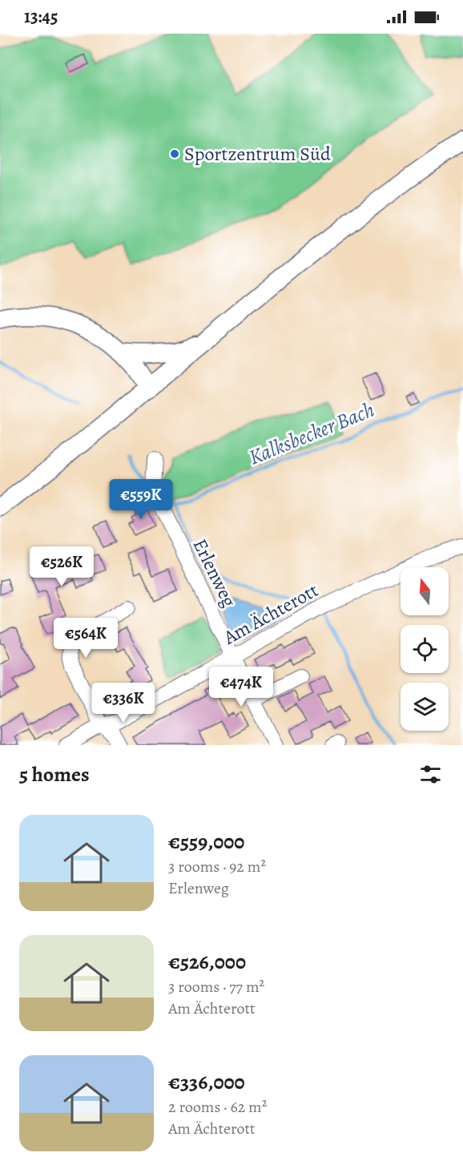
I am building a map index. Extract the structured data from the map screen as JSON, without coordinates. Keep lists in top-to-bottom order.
{
  "streets": {
    "street": ["Erlenweg", "Am Ächterott"]
  },
  "crossings": [
    ["Erlenweg", "Am Ächterott"]
  ],
  "water": ["Kalksbecker Bach"],
  "places": ["Sportzentrum Süd"],
  "north": "top",
  "page": {
    "status": "13:45",
    "price": [
      "€559K",
      "€526K",
      "€564K",
      "€474K",
      "€336K"
    ],
    "heading": "5 homes",
    "list": [
      {
        "name": "€559,000",
        "note": "3 rooms · 92 m² · Erlenweg"
      },
      {
        "name": "€526,000",
        "note": "3 rooms · 77 m² · Am Ächterott"
      },
      {
        "name": "€336,000",
        "note": "2 rooms · 62 m² · Am Ächterott"
      }
    ]
  }
}
